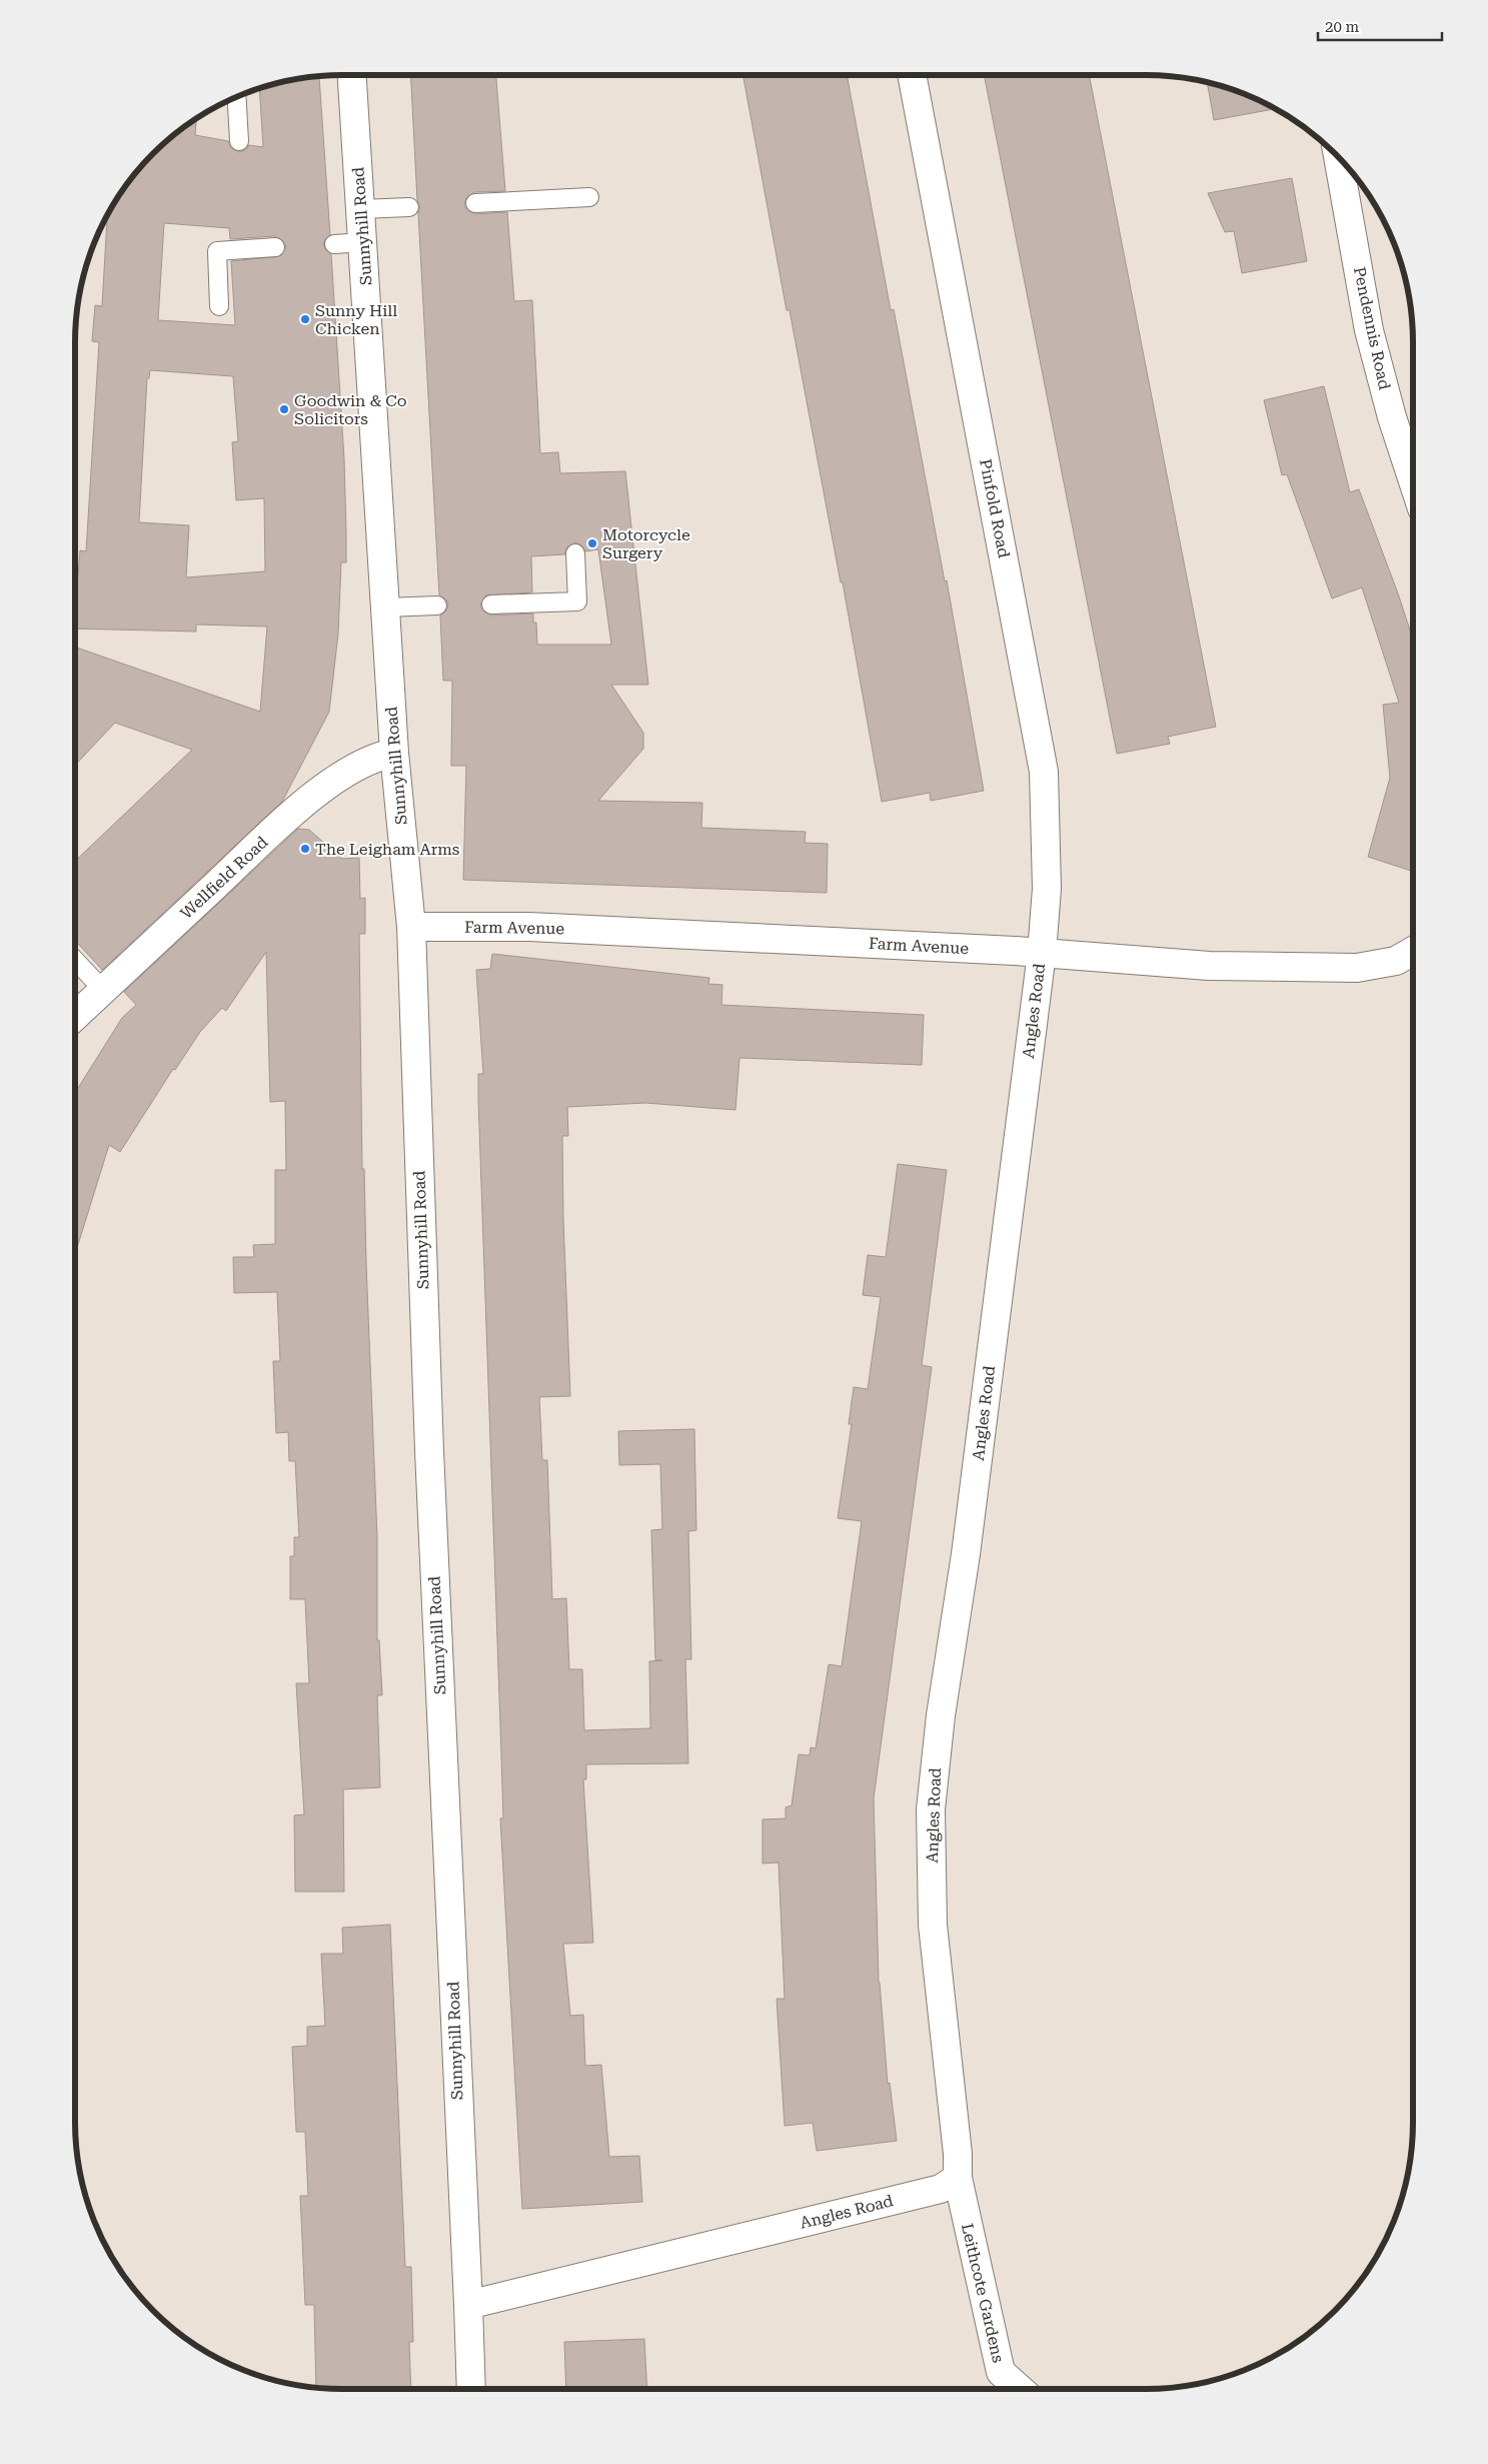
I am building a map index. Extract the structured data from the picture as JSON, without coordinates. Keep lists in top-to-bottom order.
{
  "streets": {
    "street": [
      "Sunnyhill Road",
      "Pendennis Road",
      "Pinfold Road",
      "Wellfield Road",
      "Farm Avenue",
      "Angles Road",
      "Leithcote Gardens"
    ]
  },
  "crossings": [
    ["Sunnyhill Road", "Wellfield Road"],
    ["Sunnyhill Road", "Farm Avenue"],
    ["Sunnyhill Road", "Angles Road"],
    ["Pinfold Road", "Farm Avenue"],
    ["Pinfold Road", "Angles Road"],
    ["Farm Avenue", "Angles Road"],
    ["Angles Road", "Leithcote Gardens"]
  ],
  "places": [
    "Sunny Hill Chicken",
    "Goodwin & Co Solicitors",
    "Motorcycle Surgery",
    "The Leigham Arms"
  ],
  "scale_bar": "20 m"
}
